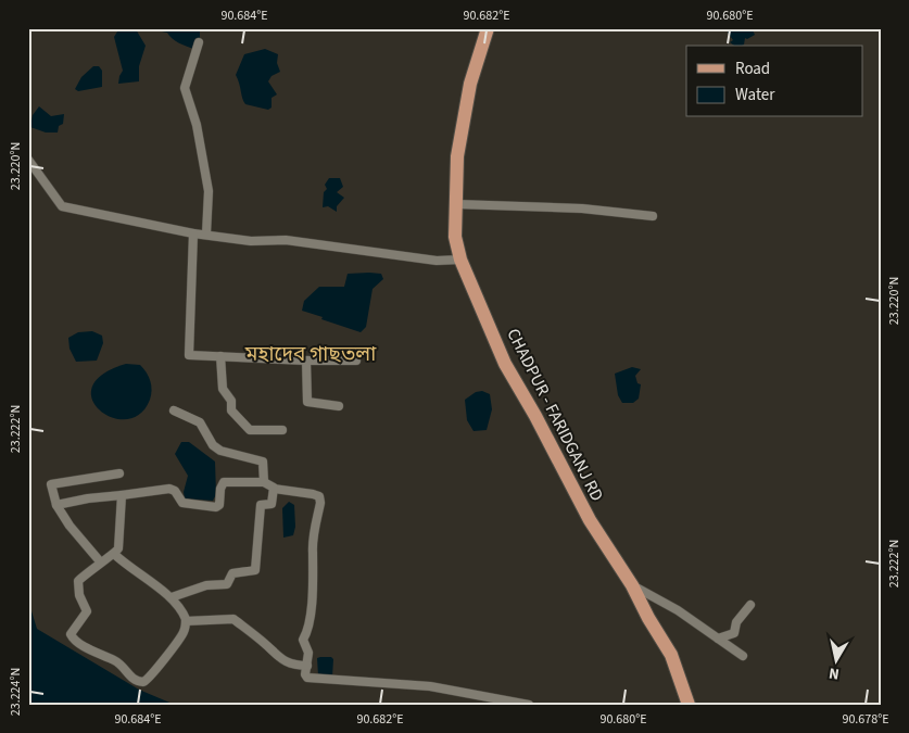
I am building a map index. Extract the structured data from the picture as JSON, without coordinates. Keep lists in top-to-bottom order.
{
  "streets": {
    "main road": ["CHADPUR - FARIDGANJ RD"]
  },
  "districts": ["মহাদেব গাছতলা"],
  "legend": ["Road", "Water"],
  "north": "bottom",
  "coordinates": [
    "90.684°E",
    "90.682°E",
    "90.680°E",
    "23.220°N",
    "23.222°N",
    "23.224°N",
    "90.678°E"
  ]
}
